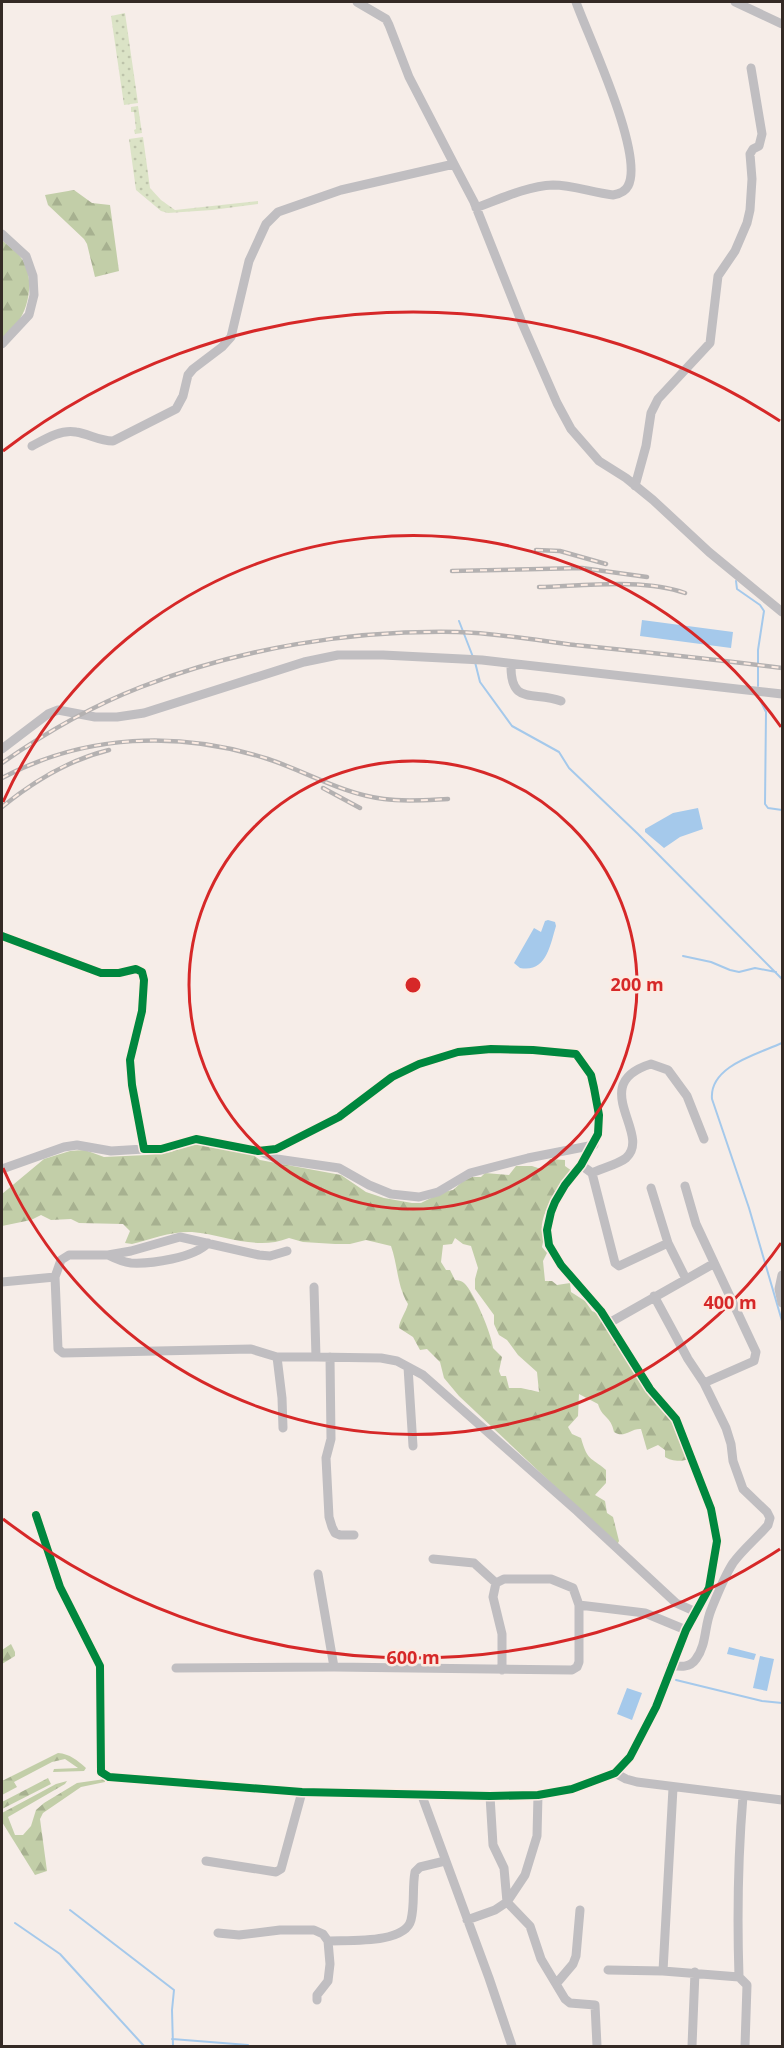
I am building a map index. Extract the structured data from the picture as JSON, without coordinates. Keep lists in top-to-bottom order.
{
  "rings": ["200 m", "400 m", "600 m"]
}
